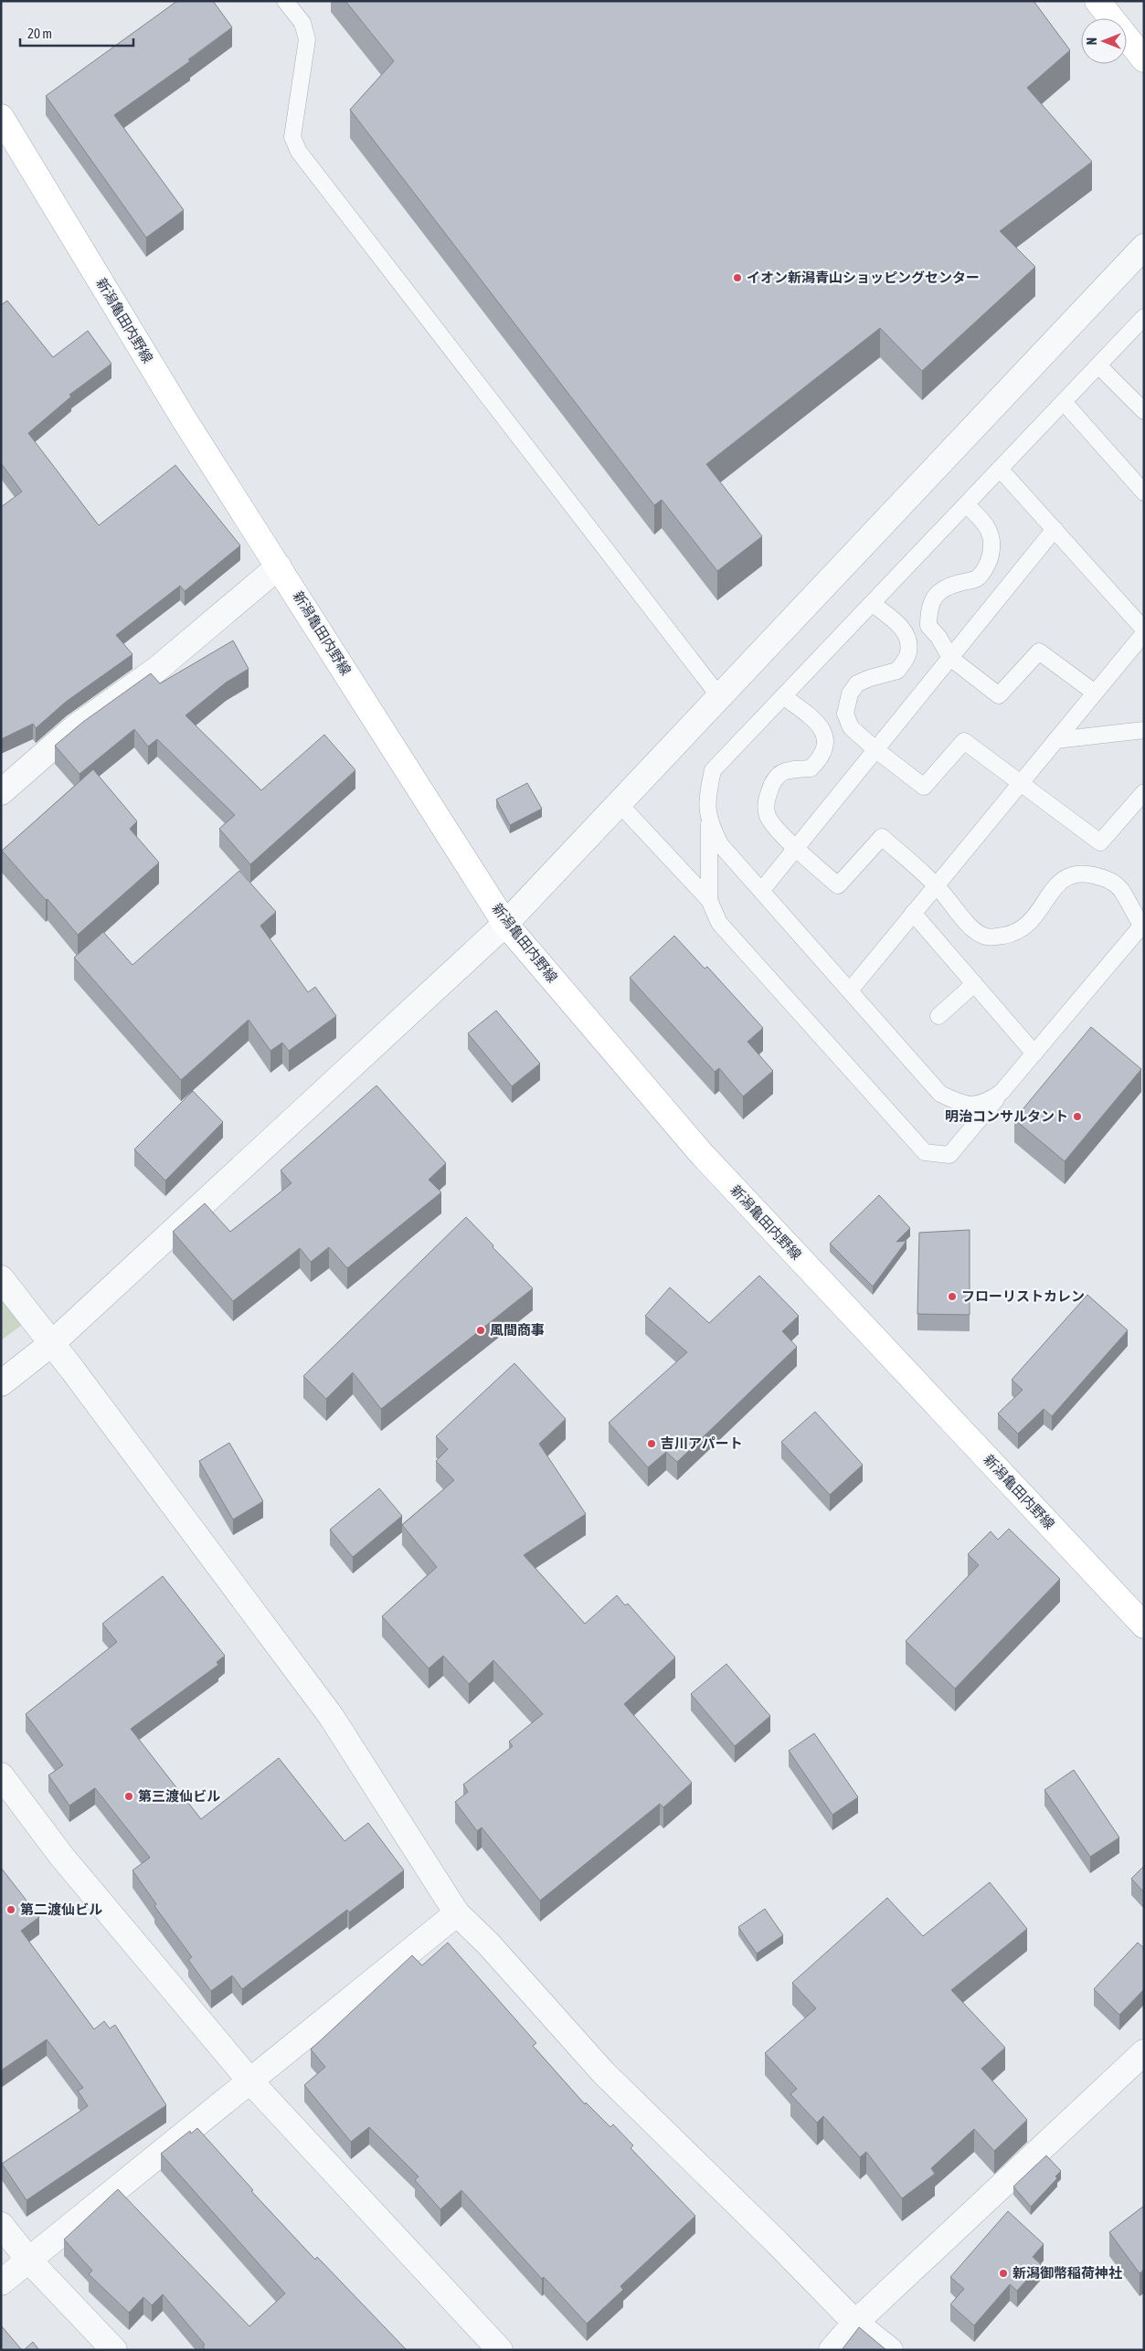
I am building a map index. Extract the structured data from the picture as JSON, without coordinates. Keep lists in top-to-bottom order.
{
  "streets": {
    "main road": ["新潟亀田内野線"]
  },
  "places": [
    "イオン新潟青山ショッピングセンター",
    "明治コンサルタント",
    "フローリストカレン",
    "風間商事",
    "吉川アパート",
    "第三渡仙ビル",
    "第二渡仙ビル",
    "新潟御幣稲荷神社"
  ],
  "scale_bar": "20 m",
  "north": "left"
}
